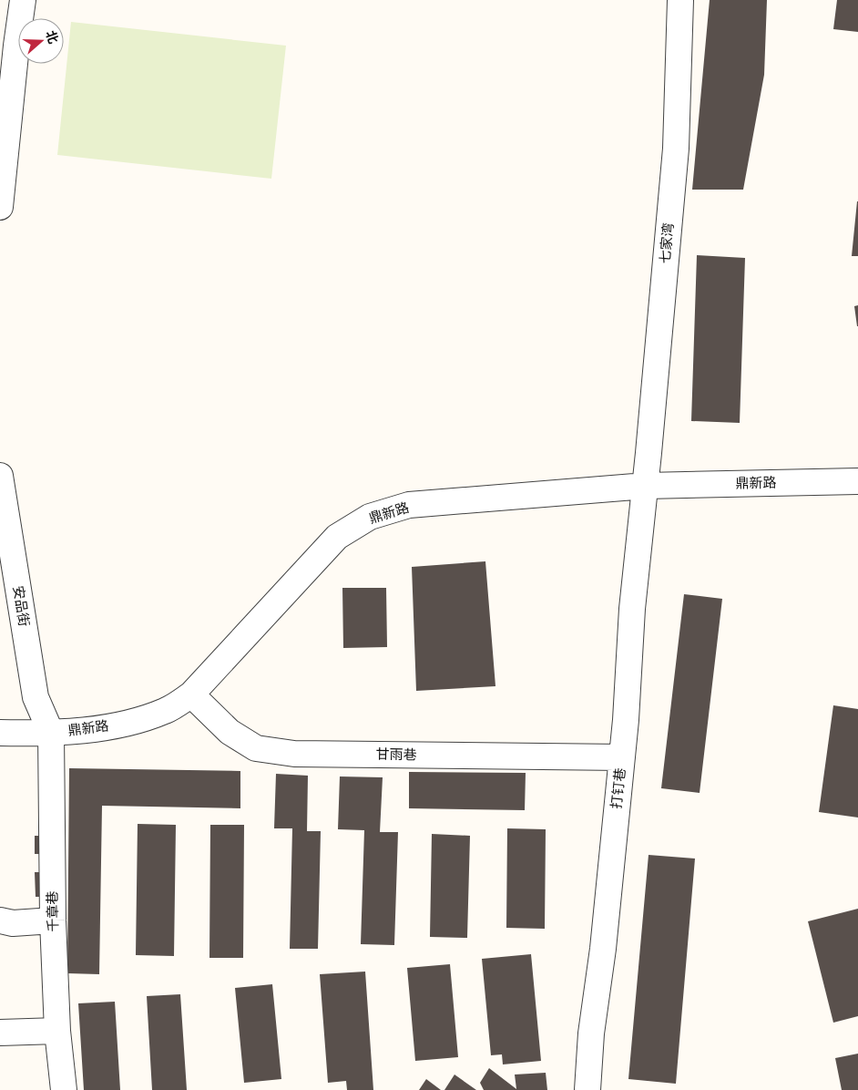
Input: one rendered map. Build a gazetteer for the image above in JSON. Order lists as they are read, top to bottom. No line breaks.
{"streets":{"street":["七家湾","鼎新路","安品街","甘雨巷","打钉巷","千章巷"]},"crossings":[["七家湾","鼎新路"],["七家湾","打钉巷"],["鼎新路","安品街"],["鼎新路","甘雨巷"],["鼎新路","打钉巷"],["鼎新路","千章巷"],["安品街","千章巷"],["甘雨巷","打钉巷"]],"north":"right"}
